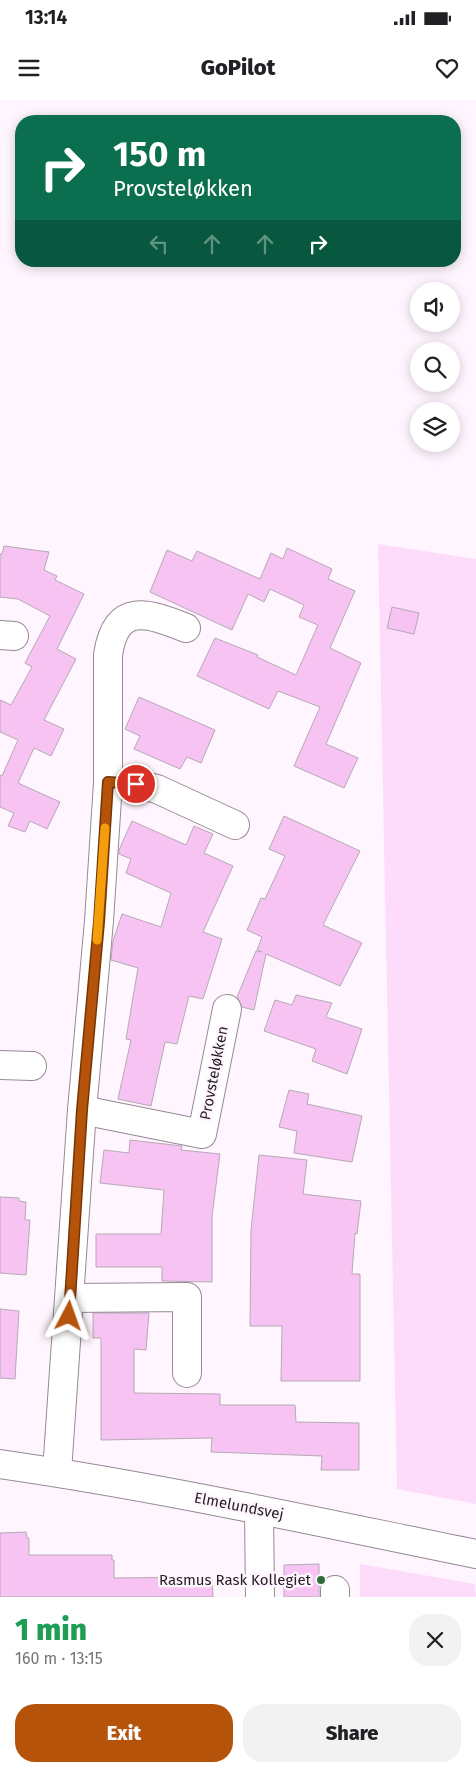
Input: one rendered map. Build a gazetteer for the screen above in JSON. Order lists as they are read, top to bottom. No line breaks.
{"streets":{"street":["Provsteløkken","Elmelundsvej"]},"places":["Rasmus Rask Kollegiet"],"page":{"status":"13:14","header":"GoPilot","turn":["150 m","Provsteløkken"],"heading":["1 min","160 m · 13:15"],"buttons":["Exit","Share"]}}
